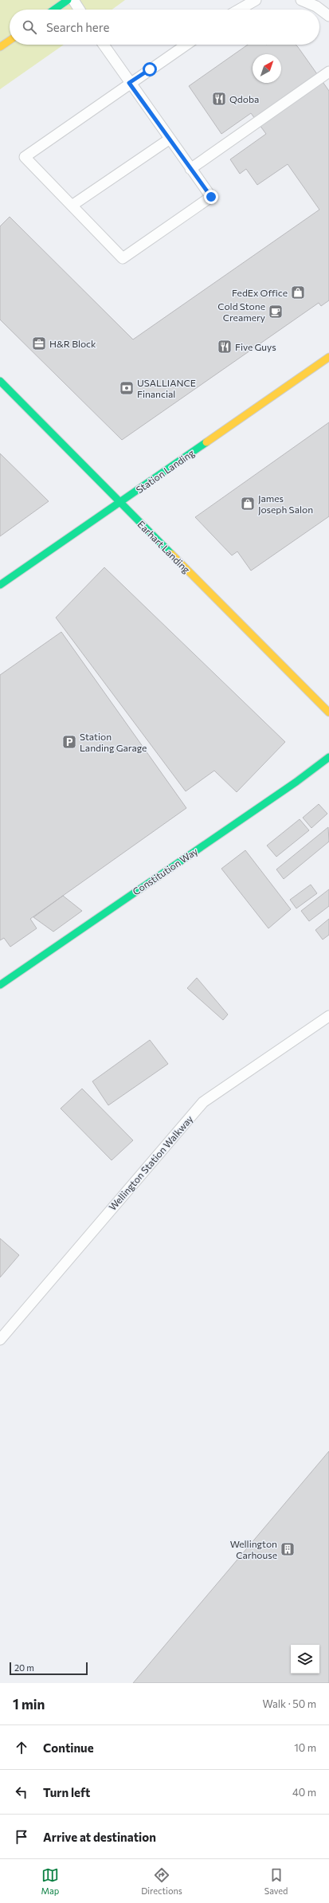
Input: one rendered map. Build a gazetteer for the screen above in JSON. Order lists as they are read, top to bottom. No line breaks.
{"streets":{"main road":["Station Landing","Earhart Landing","Constitution Way"],"lane":["Wellington Station Walkway"]},"crossings":[["Station Landing","Earhart Landing"]],"places":{"restaurant":["Qdoba","Five Guys"],"shop":["FedEx Office","James Joseph Salon"],"cafe":["Cold Stone Creamery"],"office":["H&R Block"],"bank":["USALLIANCE Financial"],"parking":["Station Landing Garage"],"building":["Wellington Carhouse"]},"scale_bar":"20 m","north":"top right","page":{"search":"Search here","scale":"20 m","heading":["1 min","Walk · 50 m"],"list":[["Continue","10 m"],["Turn left","40 m"],"Arrive at destination"],"nav":["Map","Directions","Saved"]}}
